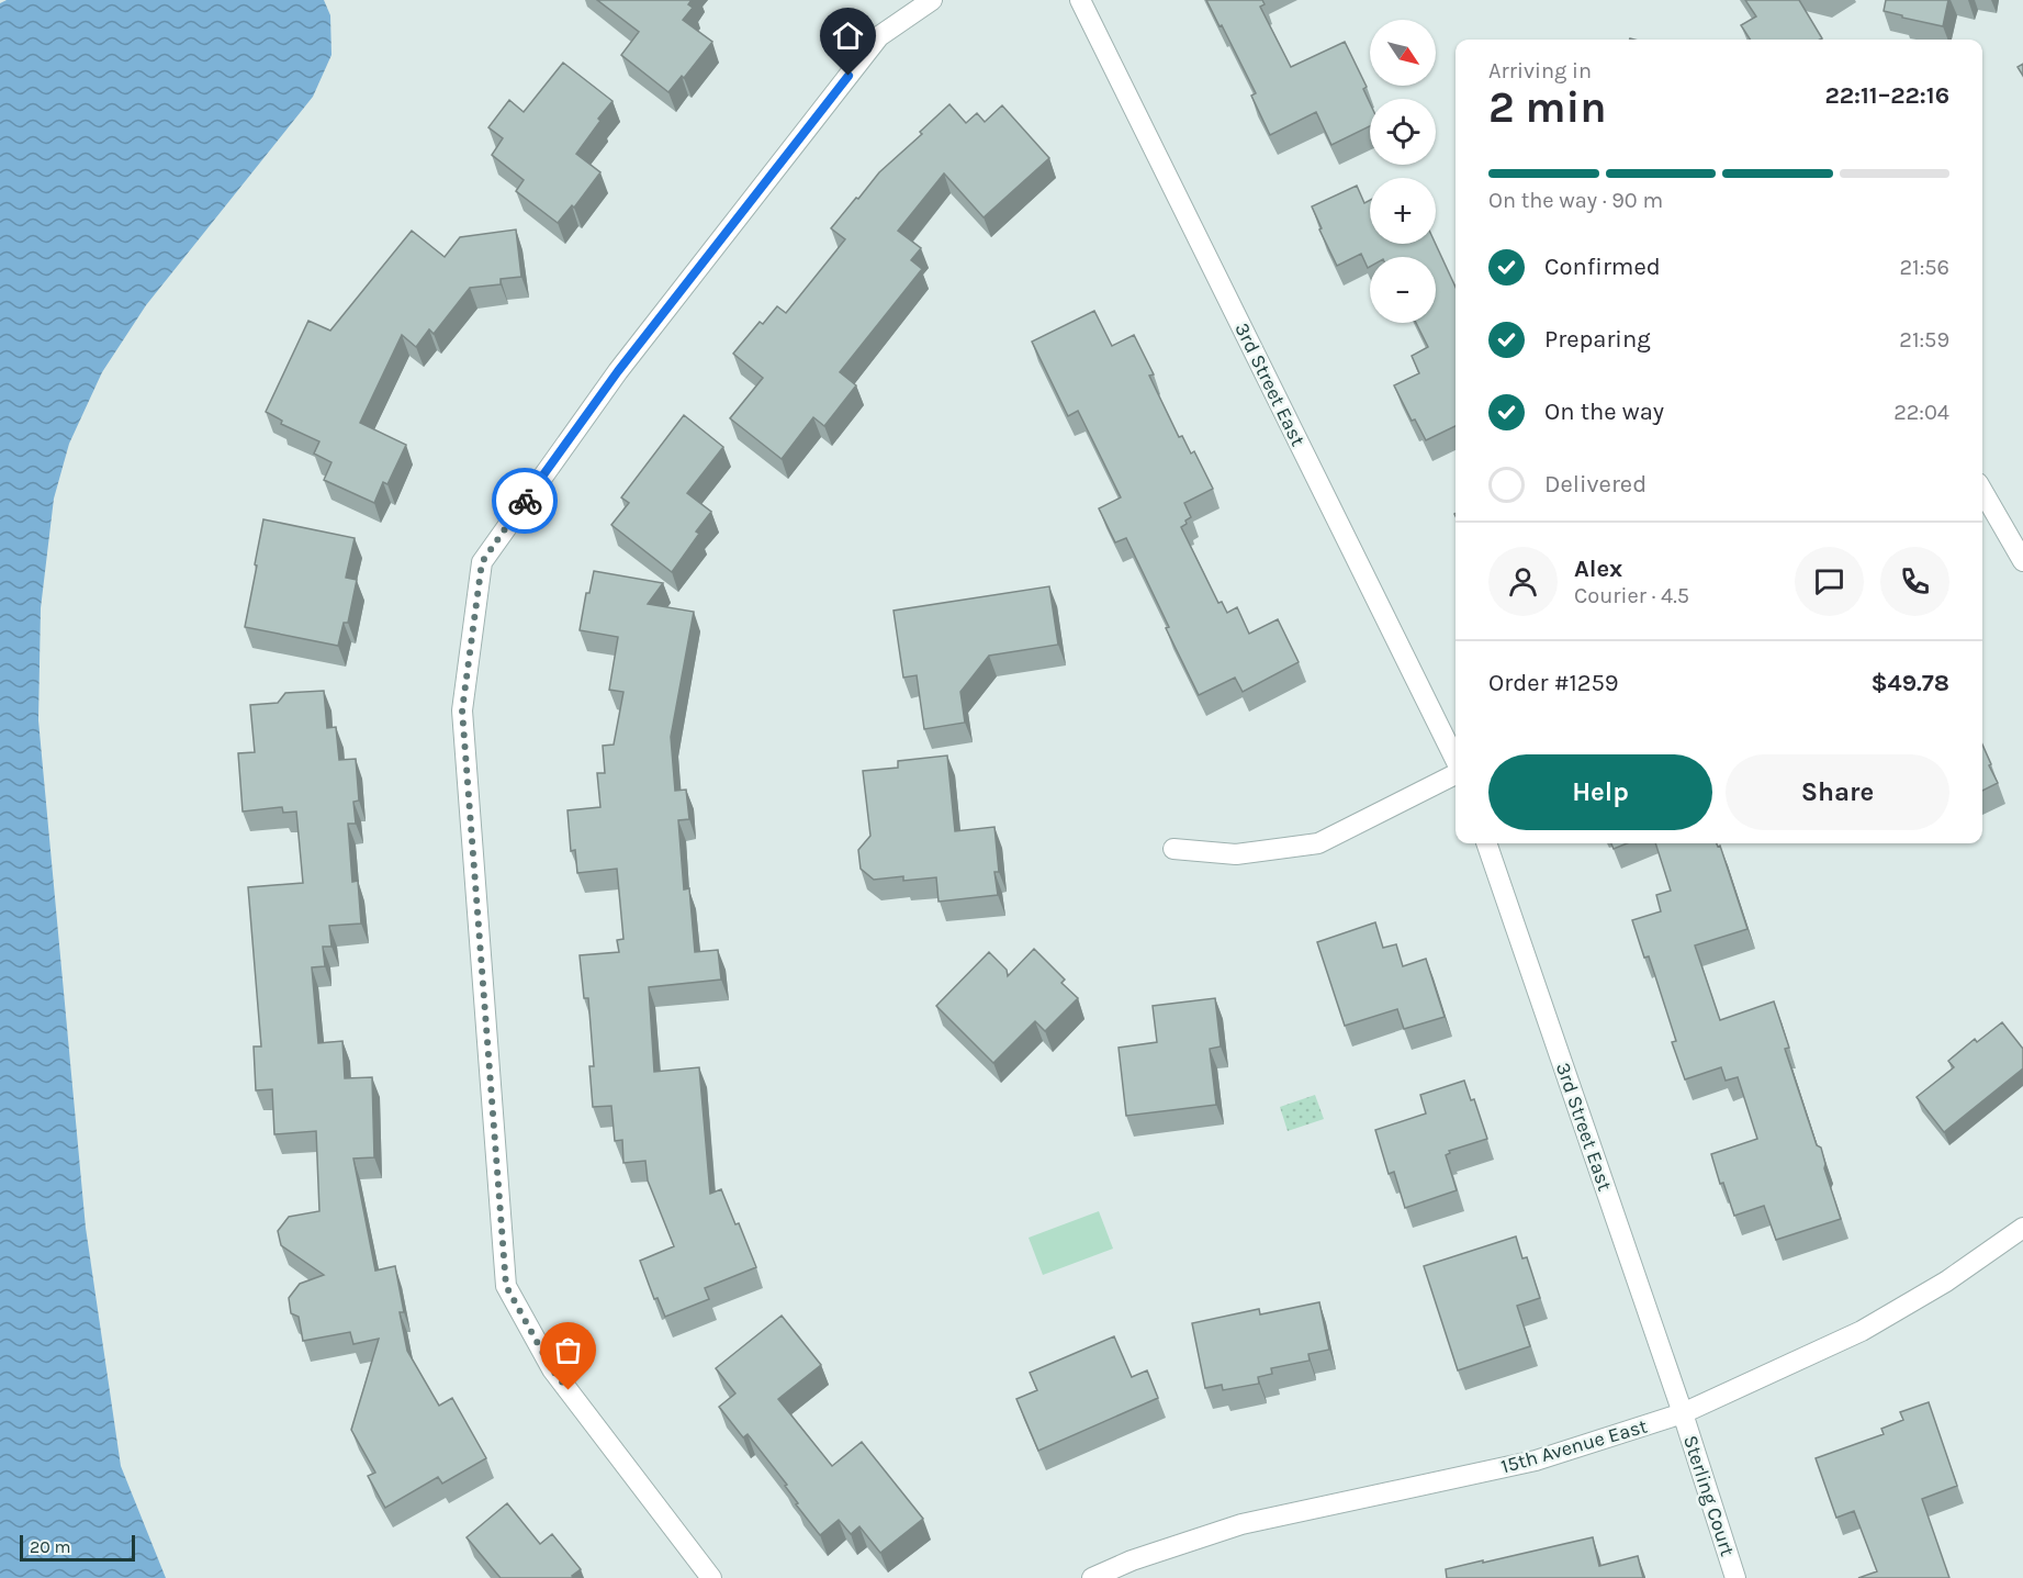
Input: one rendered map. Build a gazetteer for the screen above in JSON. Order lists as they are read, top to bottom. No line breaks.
{"streets":{"street":["3rd Street East","15th Avenue East","Sterling Court"]},"crossings":[["3rd Street East","15th Avenue East"],["3rd Street East","Sterling Court"],["15th Avenue East","Sterling Court"]],"scale_bar":"20 m","north":"bottom right","page":{"map_buttons":["+","−"],"heading":["2 min","Arriving in","22:11–22:16"],"panel":["Alex","Courier · 4.5","Order #1259","$49.78"],"bar":"On the way · 90 m","list":[["Confirmed","21:56"],["Preparing","21:59"],["On the way","22:04"],"Delivered"],"buttons":["Help","Share"],"scale":"20 m"}}
